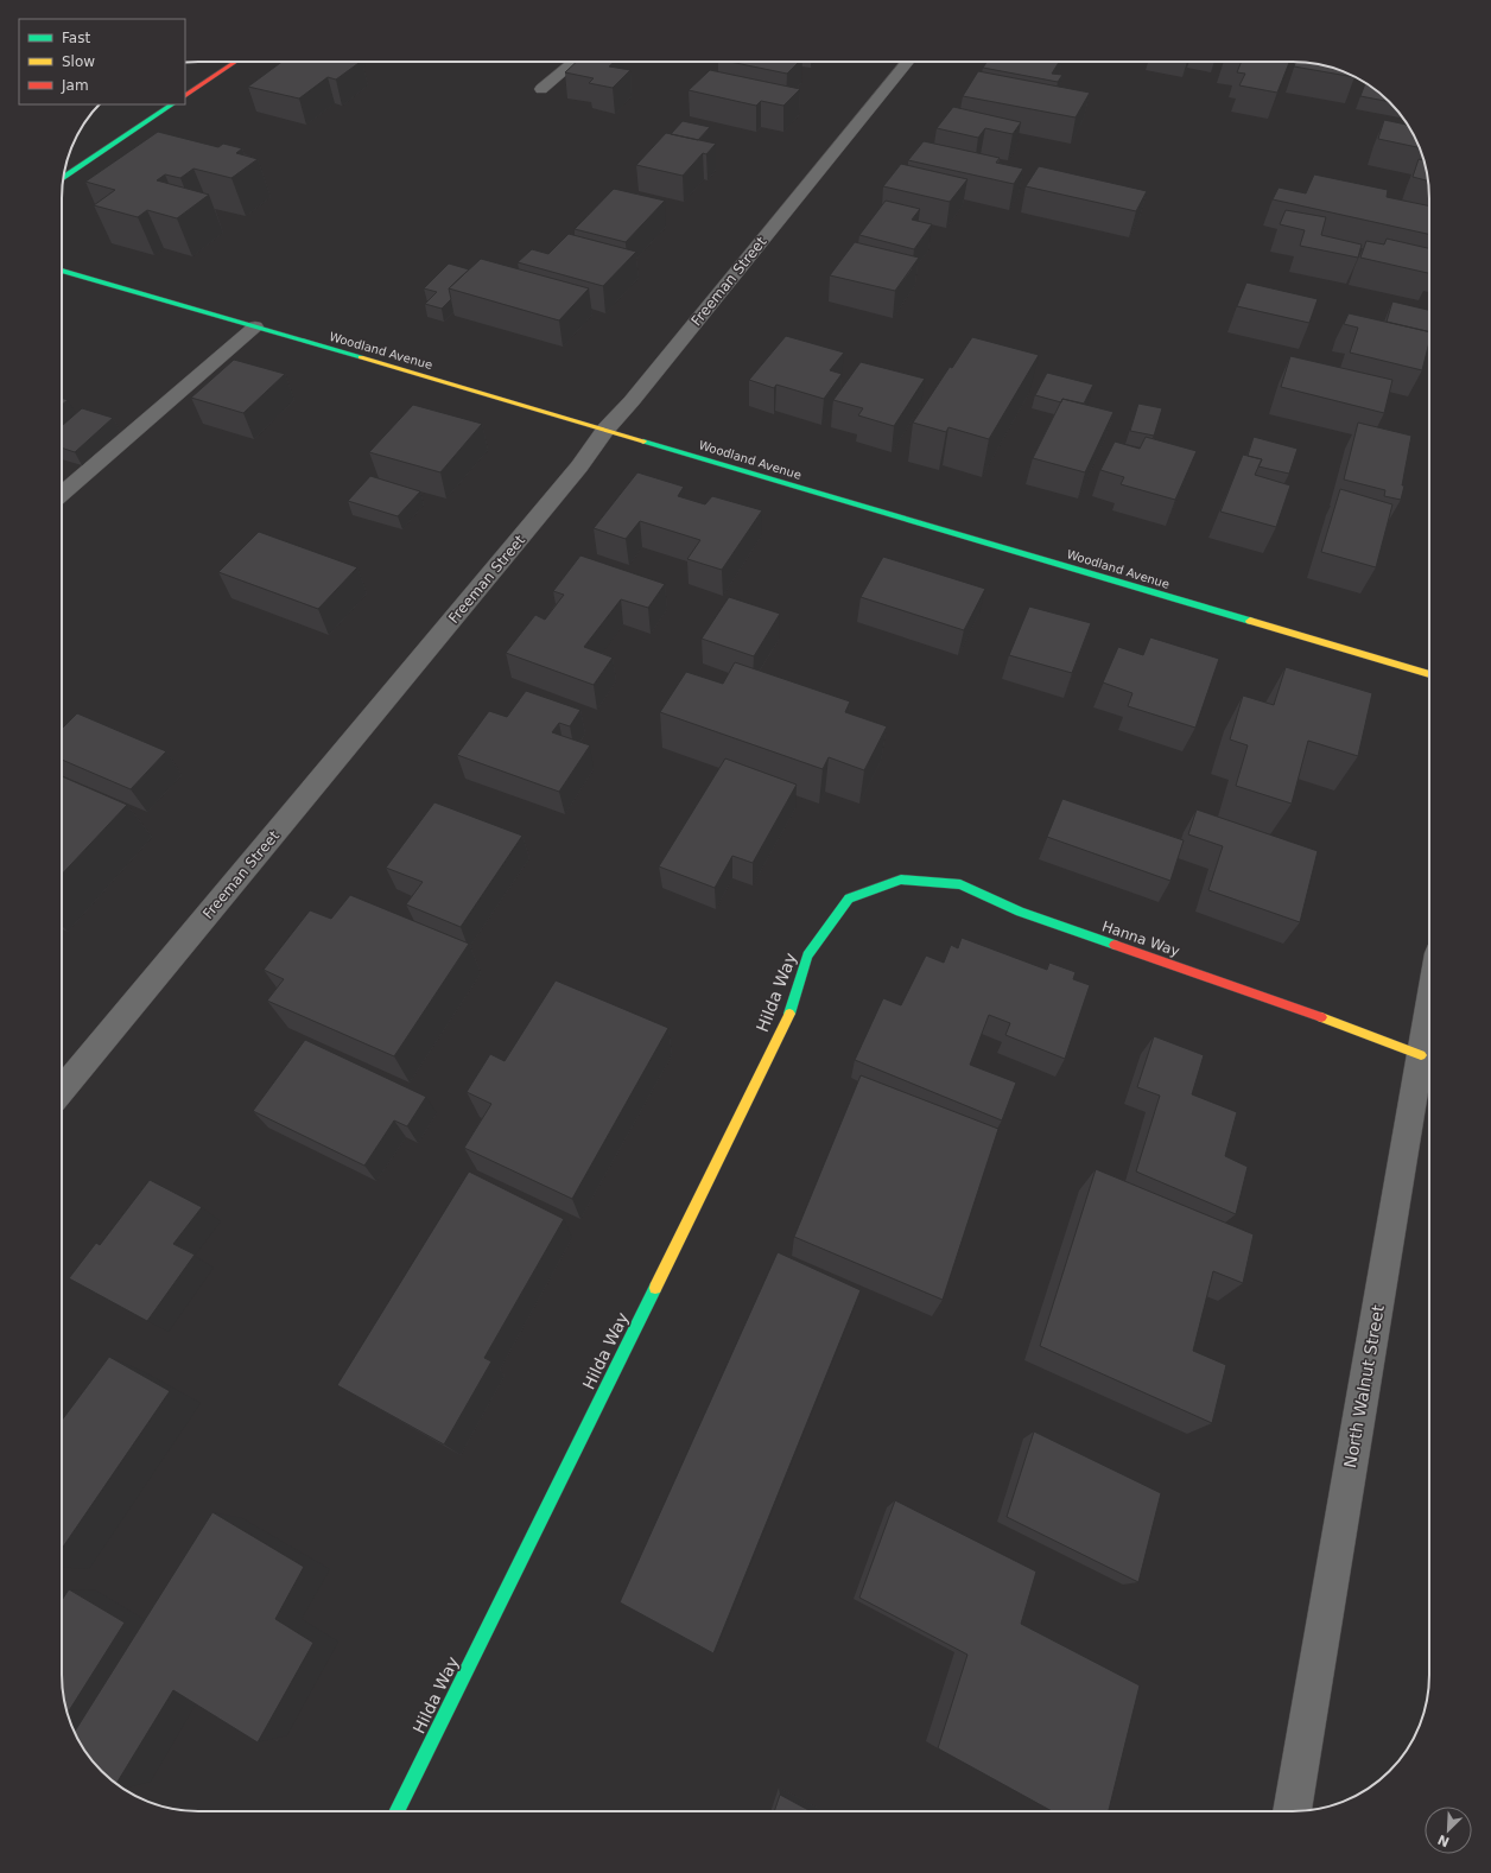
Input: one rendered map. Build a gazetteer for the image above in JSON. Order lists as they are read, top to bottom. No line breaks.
{"streets":{"street":["Freeman Street","Woodland Avenue","Hanna Way","Hilda Way","North Walnut Street"]},"crossings":[["Freeman Street","Woodland Avenue"],["Hanna Way","Hilda Way"],["Hanna Way","North Walnut Street"]],"legend":["Fast","Slow","Jam"],"north":"bottom left"}
